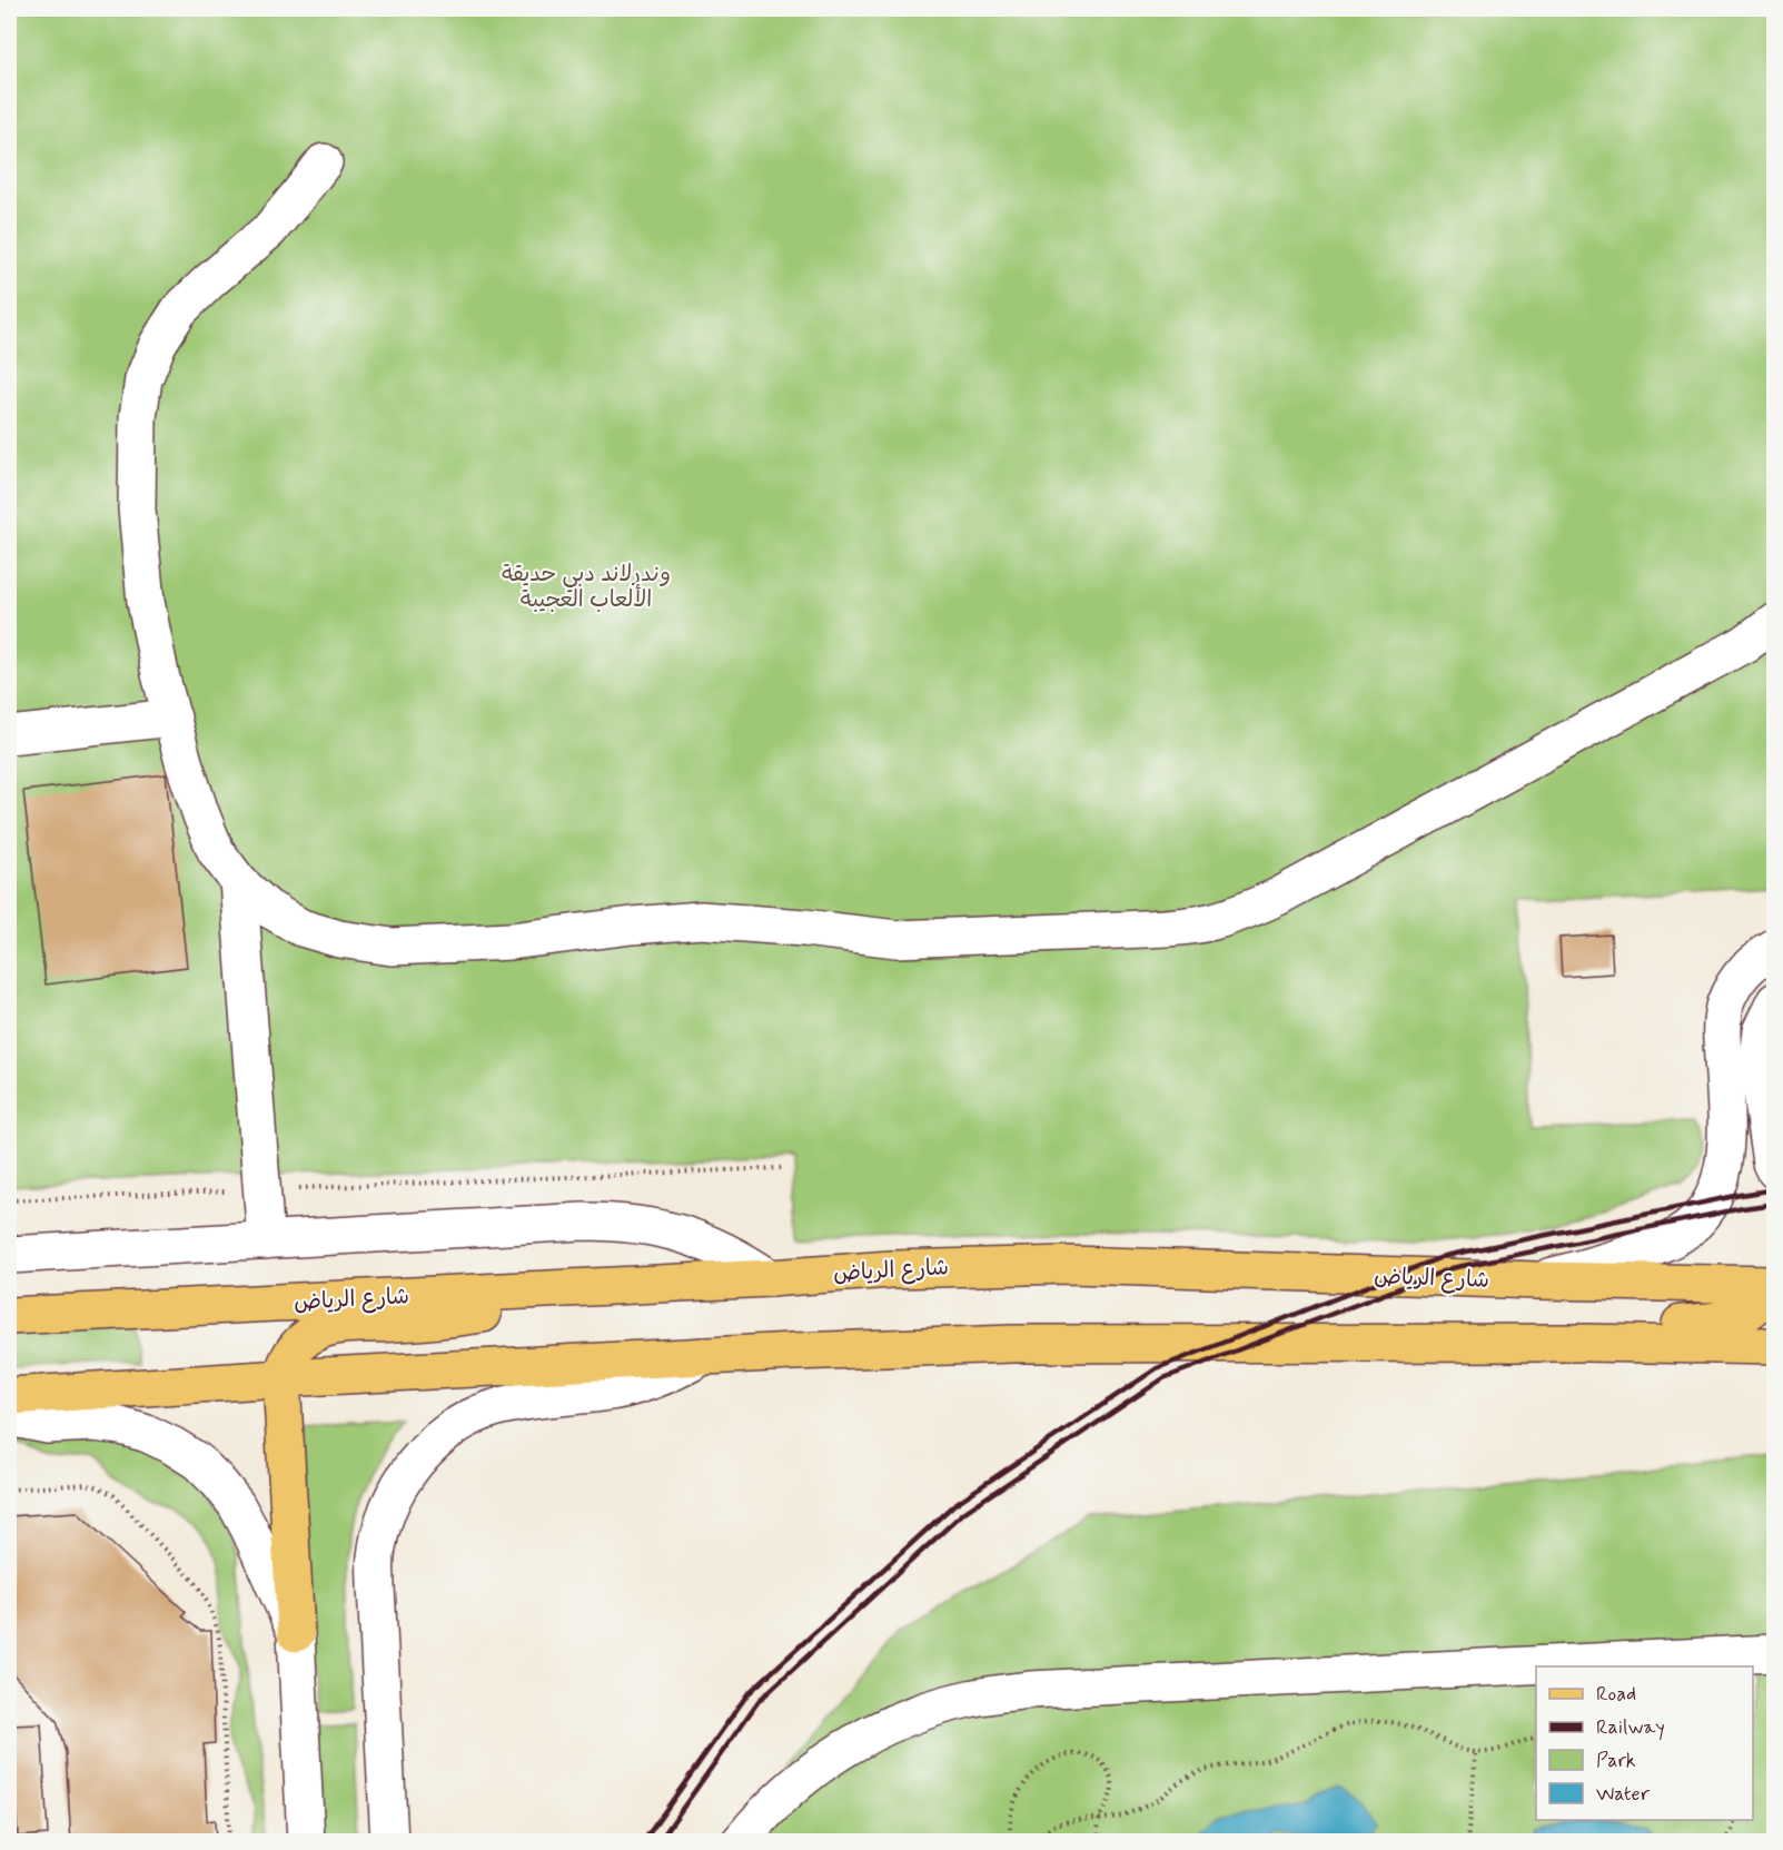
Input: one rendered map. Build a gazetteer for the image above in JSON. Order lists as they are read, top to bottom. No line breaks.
{"streets":{"main road":["شارع الرياض"]},"parks":["وندرلاند دبي حديقة الألعاب العجيبة"],"legend":["Road","Railway","Park","Water"]}
